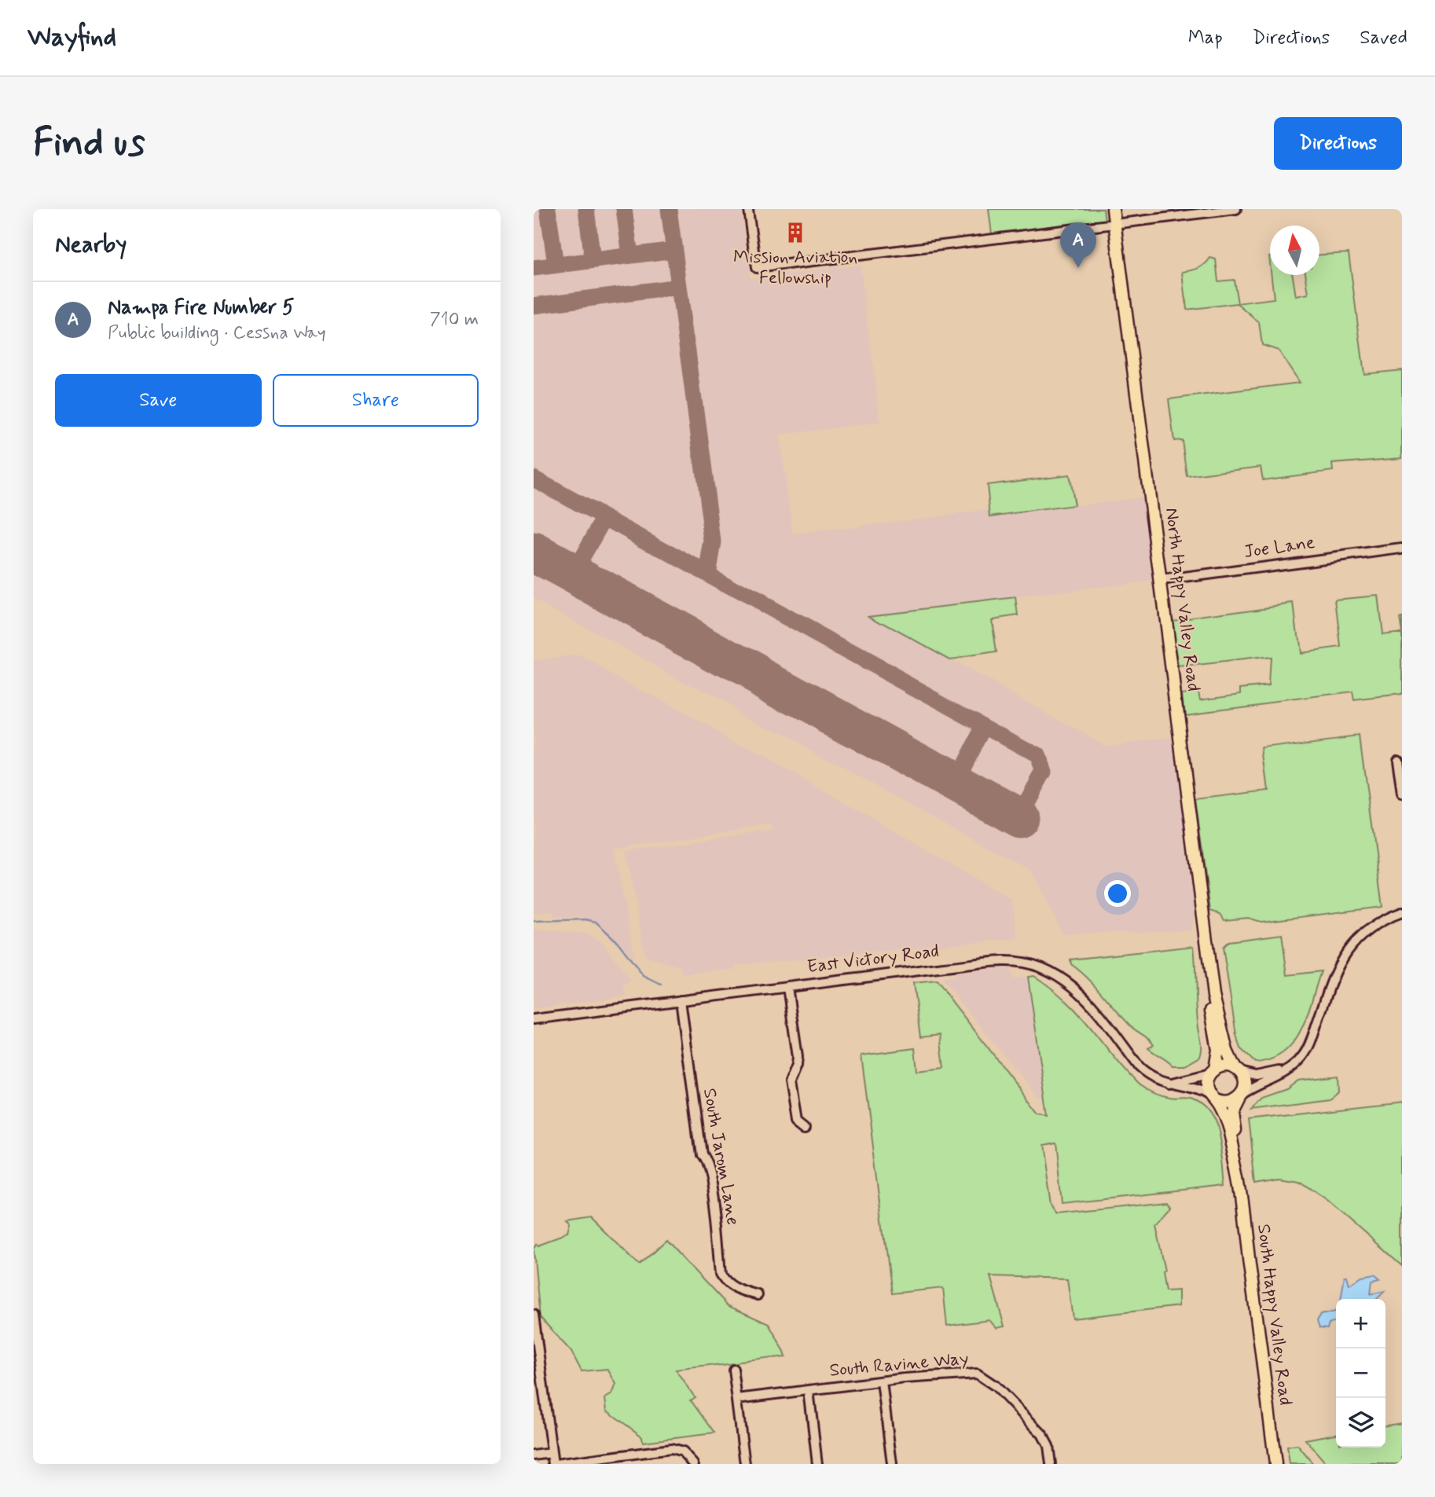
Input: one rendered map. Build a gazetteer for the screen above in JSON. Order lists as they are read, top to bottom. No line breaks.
{"streets":{"main road":["North Happy Valley Road","South Happy Valley Road"],"street":["Joe Lane","East Victory Road","South Jarom Lane","South Ravine Way"]},"crossings":[["Joe Lane","North Happy Valley Road"],["North Happy Valley Road","East Victory Road"],["East Victory Road","South Jarom Lane"]],"places":{"building":["Mission Aviation Fellowship"]},"north":"top","page":{"header":"Wayfind","nav":["Map","Directions","Saved"],"buttons":["Directions",["Save","Share"]],"title":"Find us","heading":"Nearby","pins":"A","list":[{"mark":"A","name":"Nampa Fire Number 5","note":"Public building · Cessna Way","value":"710 m"}],"map_buttons":["+","−"]}}
